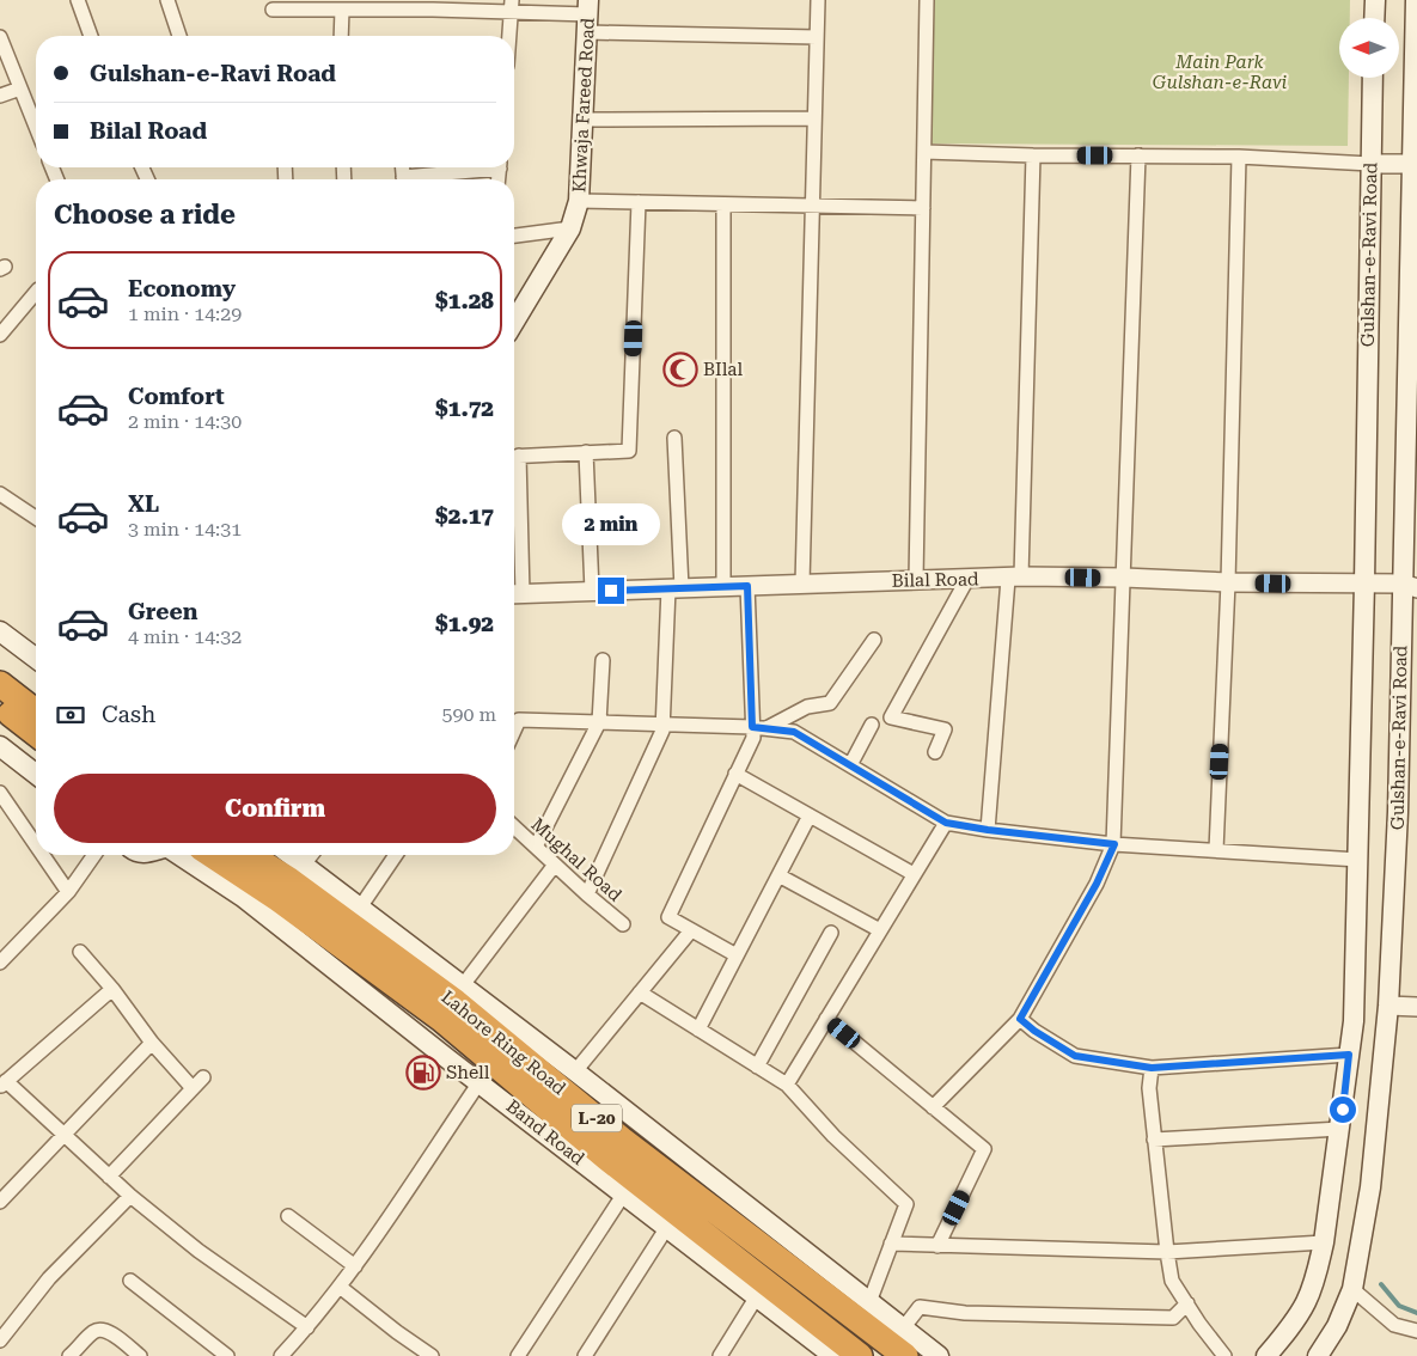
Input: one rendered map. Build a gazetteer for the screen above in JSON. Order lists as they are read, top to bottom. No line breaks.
{"streets":{"highway":["Lahore Ring Road","L-20"],"main road":["Khwaja Fareed Road","Gulshan-e-Ravi Road","Band Road"],"street":["Bilal Road","Mughal Road"]},"crossings":[["Gulshan-e-Ravi Road","Bilal Road"]],"parks":["Main Park Gulshan-e-Ravi"],"places":{"mosque":["BIlal"],"fuel station":["Shell"]},"north":"left","page":{"banner":["Gulshan-e-Ravi Road","Bilal Road"],"heading":"Choose a ride","list":[{"name":"Economy","note":"1 min · 14:29","value":"$1.28"},{"name":"Comfort","note":"2 min · 14:30","value":"$1.72"},{"name":"XL","note":"3 min · 14:31","value":"$2.17"},{"name":"Green","note":"4 min · 14:32","value":"$1.92"}],"bubble":"2 min","pay":["Cash","590 m"],"buttons":"Confirm"}}
